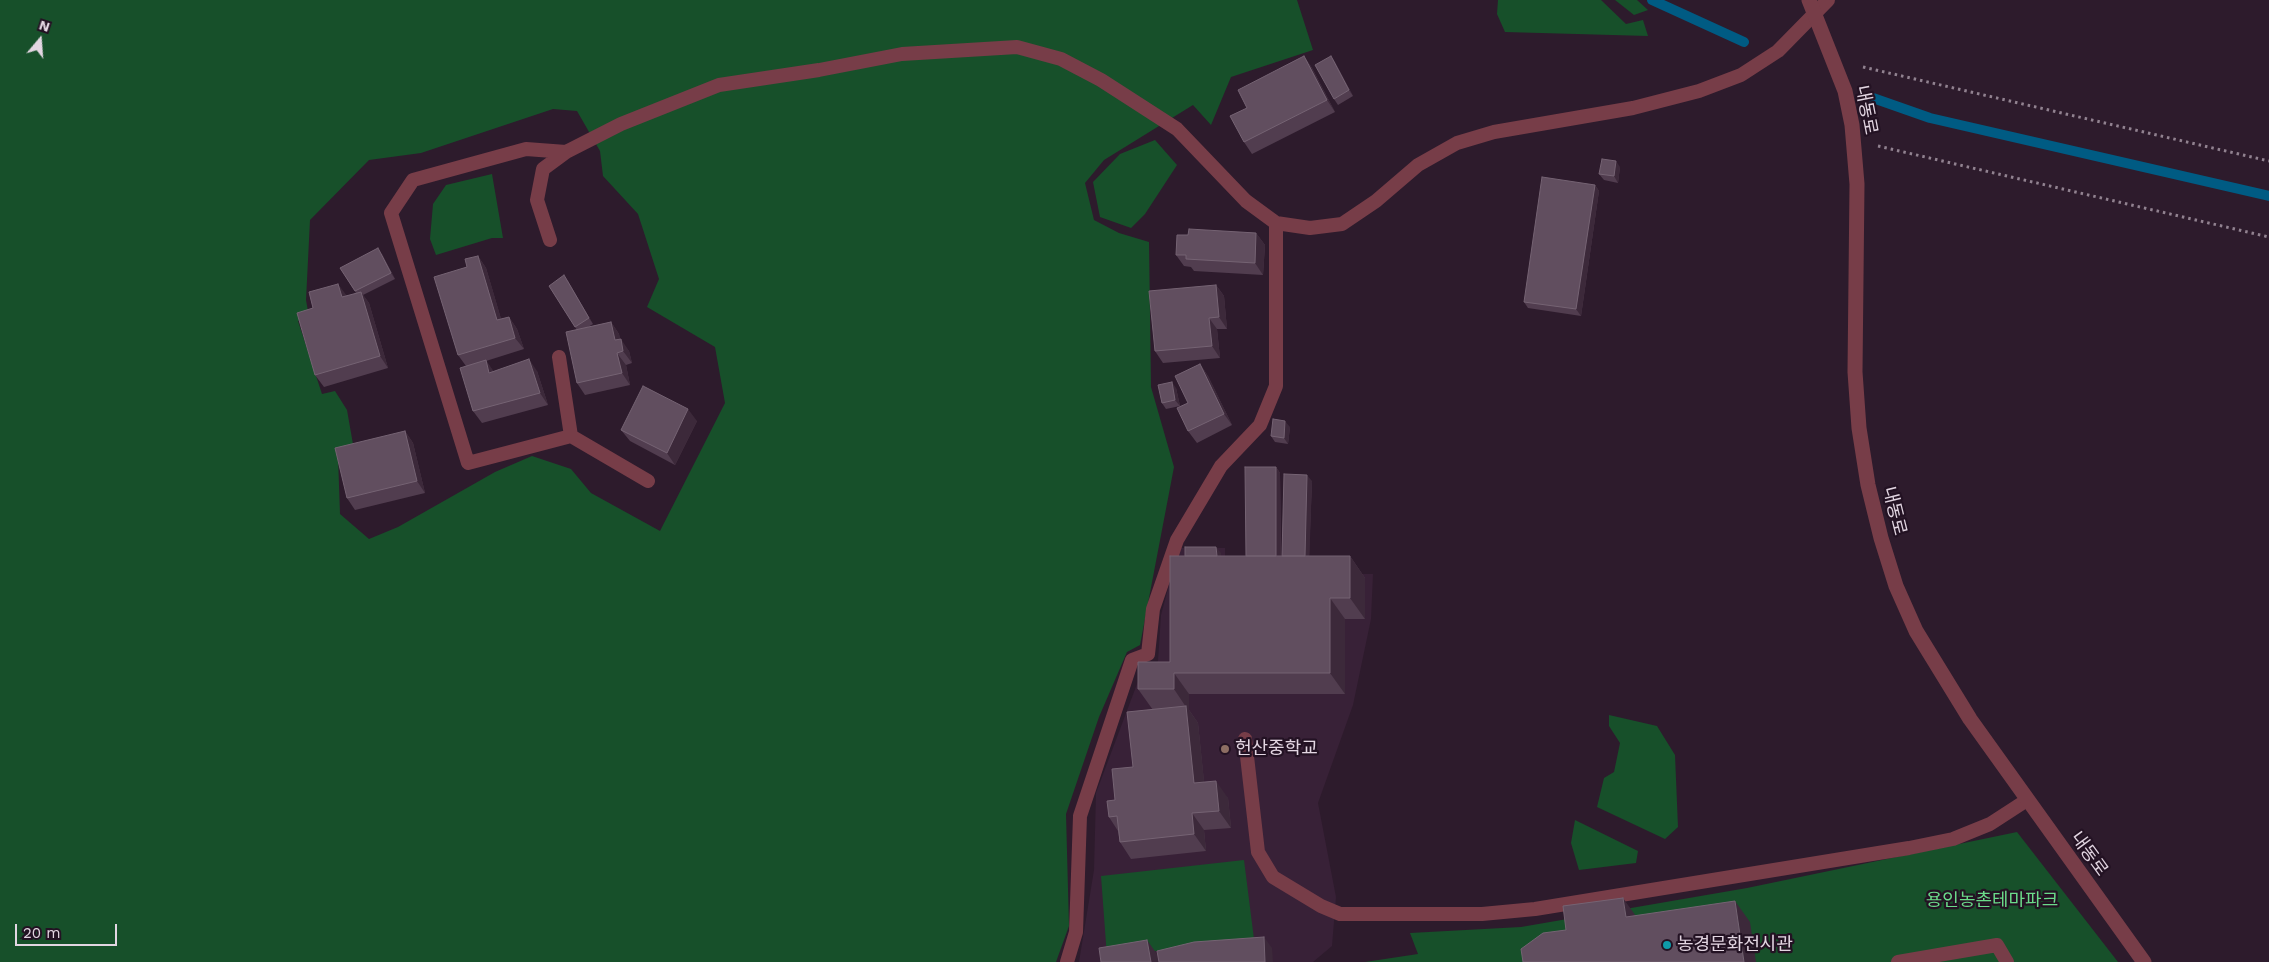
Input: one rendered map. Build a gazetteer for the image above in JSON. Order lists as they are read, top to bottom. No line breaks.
{"streets":{"street":["내동로"]},"parks":["용인농촌테마파크"],"places":["헌산중학교","농경문화전시관"],"scale_bar":"20 m","north":"top"}
